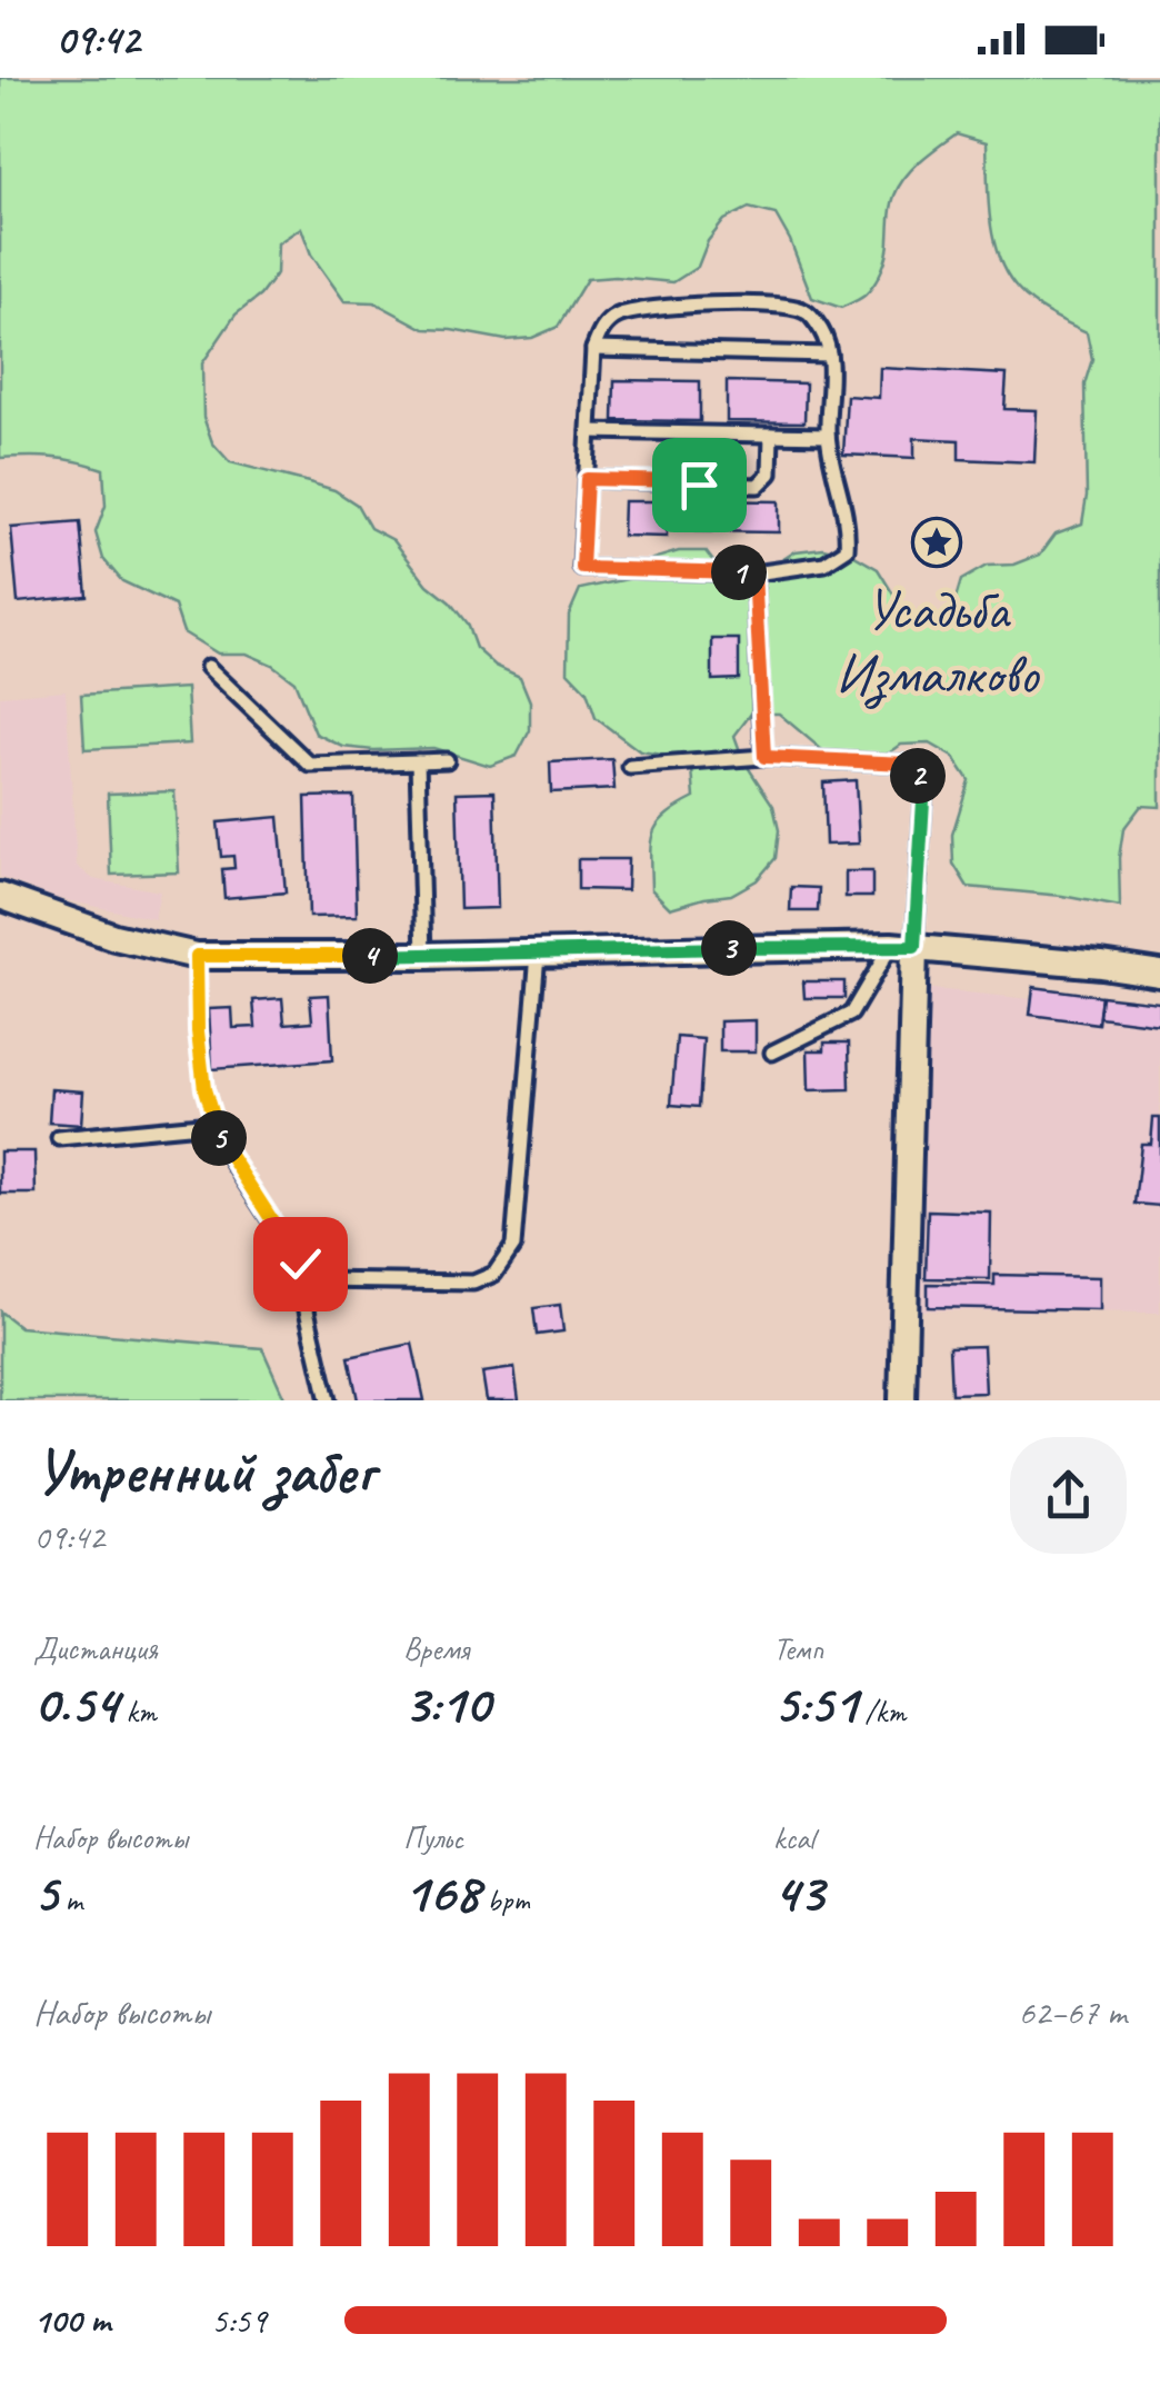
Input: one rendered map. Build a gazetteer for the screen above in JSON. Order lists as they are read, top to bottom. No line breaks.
{"places":{"place":["Усадьба Измалково"]},"page":{"status":"09:42","pins":["1","2","3","4","5"],"heading":["Утренний забег","09:42"],"stats":[["Дистанция","0.54 km"],["Время","3:10"],["Темп","5:51 /km"],["Набор высоты","5 m"],["Пульс","168 bpm"],["kcal","43"]],"chart":["Набор высоты","62–67 m"],"list":[{"name":"100 m","note":"5:59"}]}}
